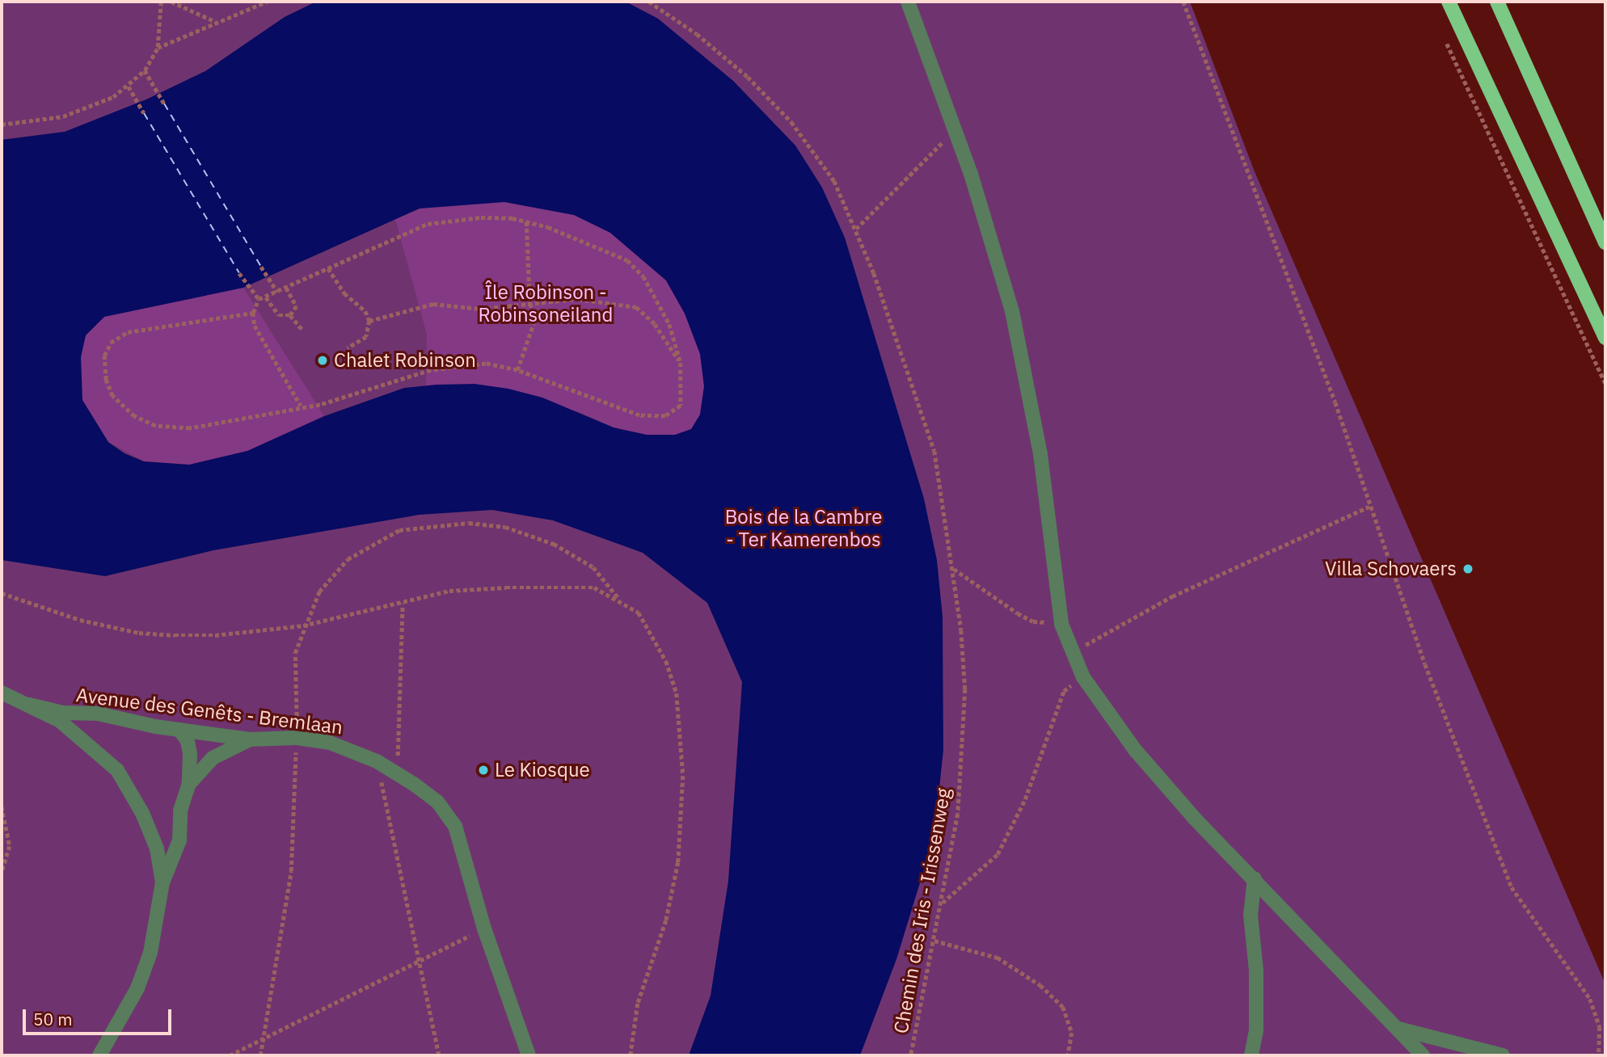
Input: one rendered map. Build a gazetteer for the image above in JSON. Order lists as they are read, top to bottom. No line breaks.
{"streets":{"street":["Avenue des Genêts - Bremlaan"],"path":["Chemin des Iris - Irissenweg"]},"parks":["Île Robinson - Robinsoneiland","Bois de la Cambre - Ter Kamerenbos"],"places":["Chalet Robinson","Villa Schovaers","Le Kiosque"],"scale_bar":"50 m"}
